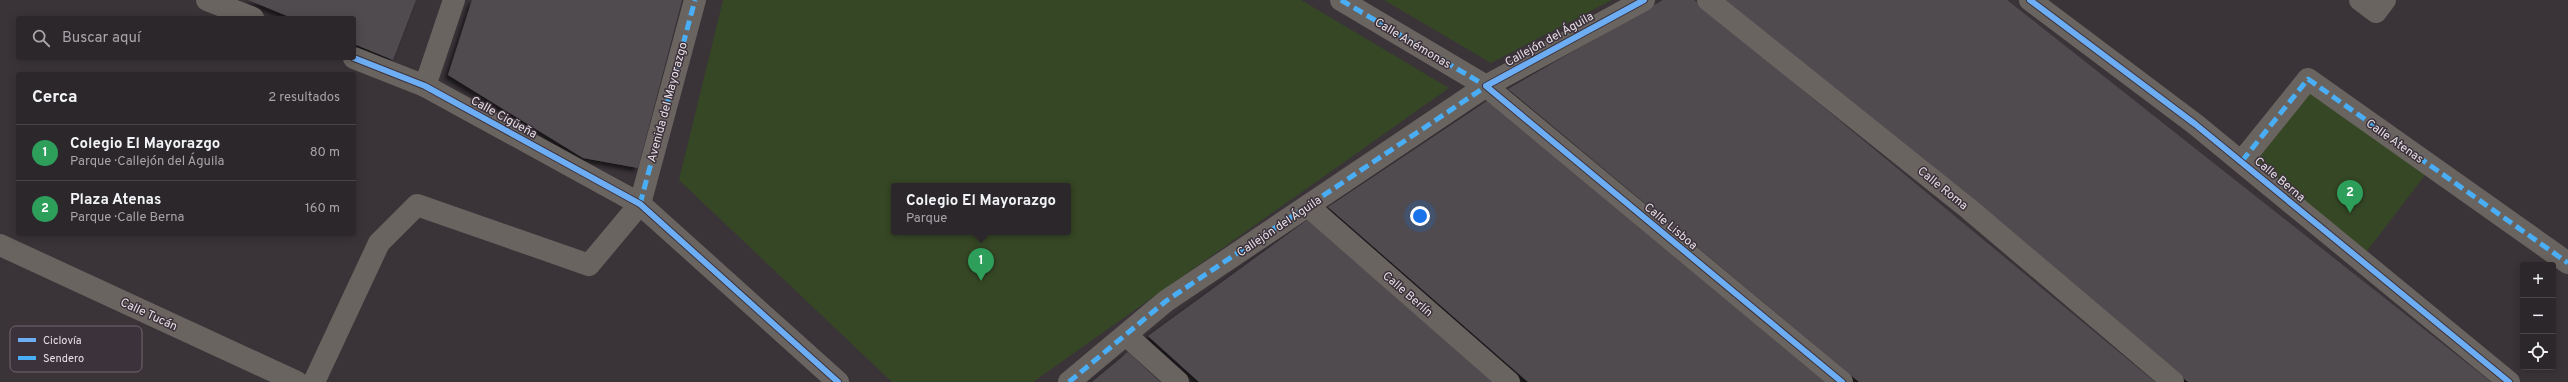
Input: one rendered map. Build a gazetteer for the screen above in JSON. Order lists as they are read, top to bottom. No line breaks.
{"streets":{"street":["Callejón del Águila","Calle Anémonas","Avenida del Mayorazgo","Calle Cigüeña","Calle Atenas","Calle Berna","Calle Roma","Calle Lisboa","Calle Berlín","Calle Tucán"]},"crossings":[["Callejón del Águila","Calle Anémonas"],["Callejón del Águila","Calle Lisboa"],["Callejón del Águila","Calle Berlín"],["Calle Anémonas","Calle Lisboa"],["Avenida del Mayorazgo","Calle Cigüeña"],["Calle Atenas","Calle Berna"]],"legend":["Ciclovía","Sendero"],"page":{"search":"Buscar aquí","heading":["Cerca","2 resultados"],"list":[{"mark":"1","name":"Colegio El Mayorazgo","note":"Parque · Callejón del Águila","value":"80 m"},{"mark":"2","name":"Plaza Atenas","note":"Parque · Calle Berna","value":"160 m"}],"pins":["2","1"],"popup":["Colegio El Mayorazgo","Parque"],"map_buttons":["+","−"]}}
